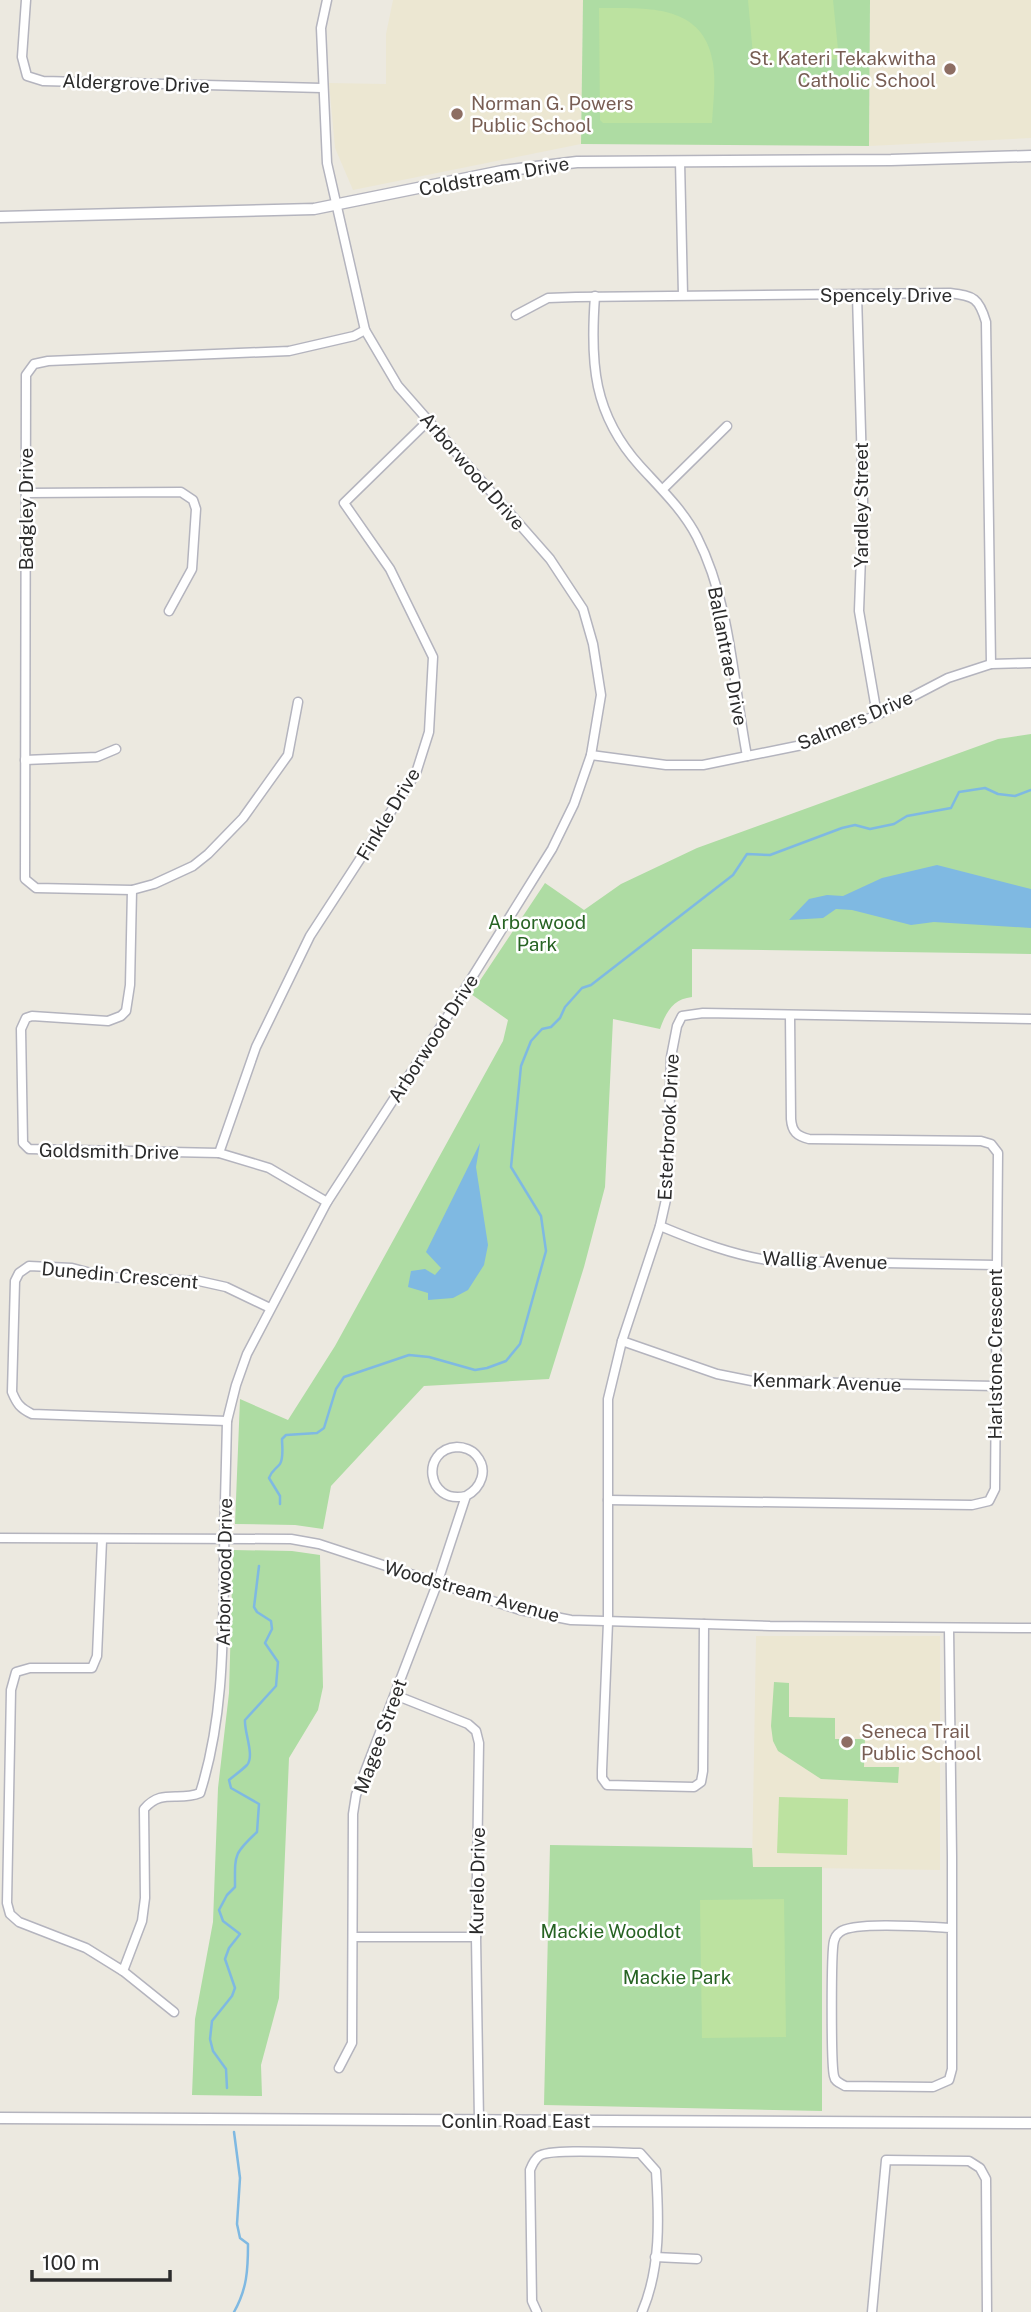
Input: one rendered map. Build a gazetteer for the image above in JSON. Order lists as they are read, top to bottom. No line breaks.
{"streets":{"street":["Aldergrove Drive","Coldstream Drive","Spencely Drive","Arborwood Drive","Yardley Street","Badgley Drive","Ballantrae Drive","Salmers Drive","Finkle Drive","Esterbrook Drive","Goldsmith Drive","Wallig Avenue","Dunedin Crescent","Harlstone Crescent","Kenmark Avenue","Woodstream Avenue","Magee Street","Kurelo Drive","Conlin Road East"]},"crossings":[["Aldergrove Drive","Arborwood Drive"],["Coldstream Drive","Arborwood Drive"],["Spencely Drive","Yardley Street"],["Spencely Drive","Ballantrae Drive"],["Spencely Drive","Salmers Drive"],["Arborwood Drive","Badgley Drive"],["Arborwood Drive","Salmers Drive"],["Arborwood Drive","Finkle Drive"],["Arborwood Drive","Goldsmith Drive"],["Arborwood Drive","Dunedin Crescent"],["Arborwood Drive","Woodstream Avenue"],["Yardley Street","Salmers Drive"],["Badgley Drive","Goldsmith Drive"],["Ballantrae Drive","Salmers Drive"],["Finkle Drive","Goldsmith Drive"],["Esterbrook Drive","Wallig Avenue"],["Esterbrook Drive","Harlstone Crescent"],["Esterbrook Drive","Kenmark Avenue"],["Esterbrook Drive","Woodstream Avenue"],["Wallig Avenue","Harlstone Crescent"],["Harlstone Crescent","Kenmark Avenue"],["Woodstream Avenue","Magee Street"],["Magee Street","Kurelo Drive"],["Kurelo Drive","Conlin Road East"]],"parks":["Arborwood Park","Mackie Woodlot","Mackie Park"],"places":["St. Kateri Tekakwitha Catholic School","Norman G. Powers Public School","Seneca Trail Public School"],"scale_bar":"100 m"}
